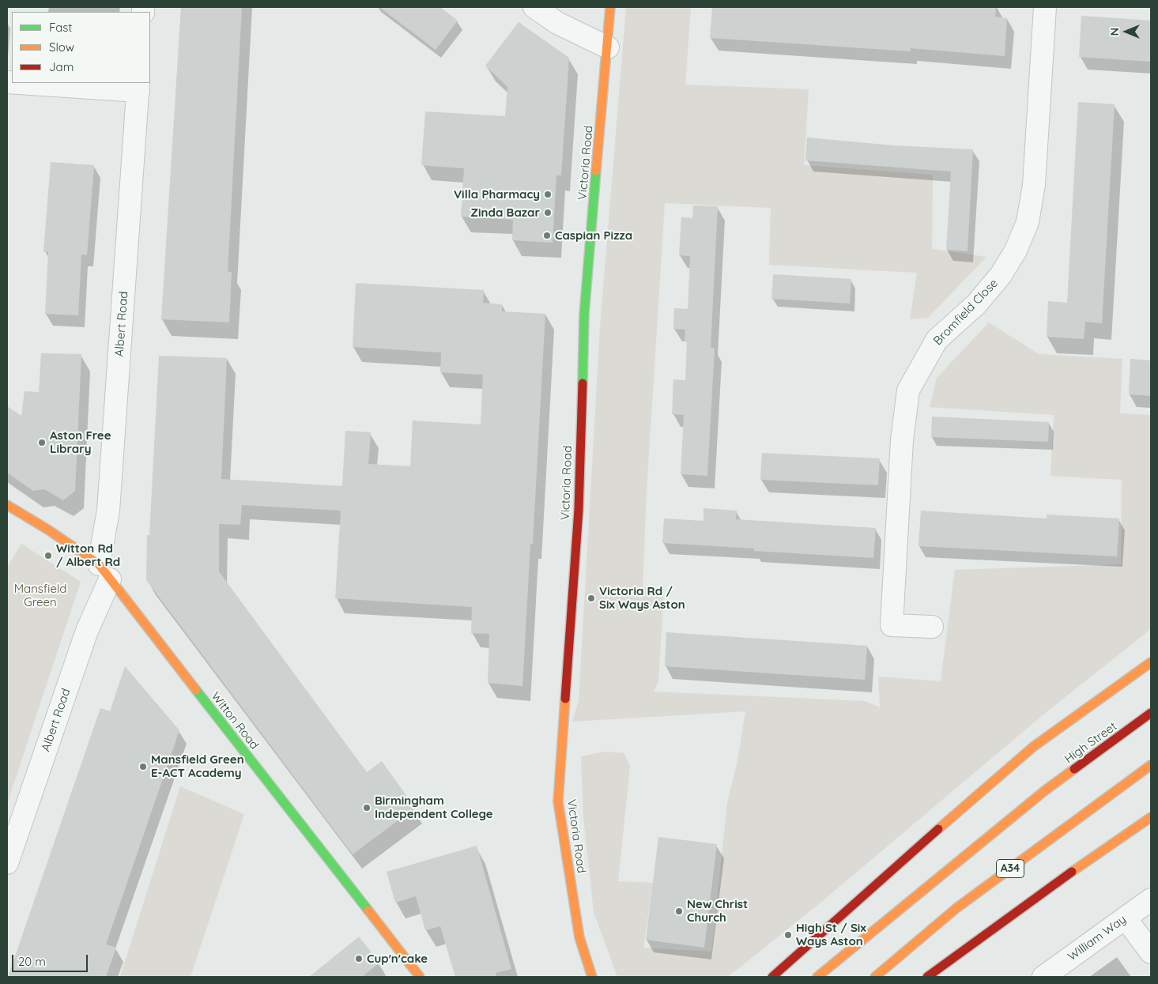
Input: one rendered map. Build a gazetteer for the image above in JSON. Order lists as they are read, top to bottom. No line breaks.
{"streets":{"main road":["Victoria Road","Witton Road","High Street","A34"],"street":["Bromfield Close","Albert Road","William Way"]},"crossings":[["Albert Road","Witton Road"]],"parks":["Mansfield Green"],"places":["Villa Pharmacy","Zinda Bazar","Caspian Pizza","Aston Free Library","Witton Rd / Albert Rd","Victoria Rd / Six Ways Aston","Mansfield Green E-ACT Academy","Birmingham Independent College","New Christ Church","High St / Six Ways Aston","Cup'n'cake"],"legend":["Fast","Slow","Jam"],"scale_bar":"20 m","north":"left"}
